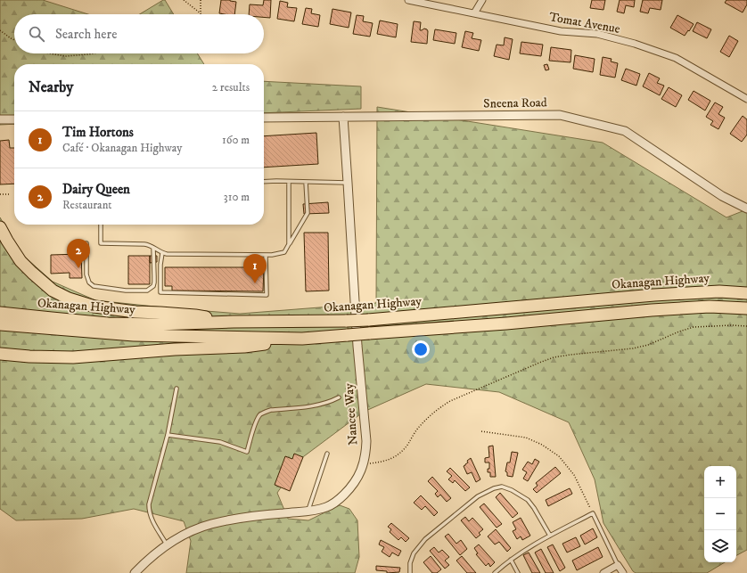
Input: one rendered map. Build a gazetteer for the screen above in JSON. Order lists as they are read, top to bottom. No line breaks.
{"streets":{"highway":["Okanagan Highway"],"street":["Tomat Avenue","Sneena Road","Nancee Way"]},"crossings":[["Sneena Road","Nancee Way"]],"page":{"search":"Search here","heading":["Nearby","2 results"],"list":[{"mark":"1","name":"Tim Hortons","note":"Café · Okanagan Highway","value":"160 m"},{"mark":"2","name":"Dairy Queen","note":"Restaurant","value":"310 m"}],"pins":["2","1"],"map_buttons":["+","−"]}}
